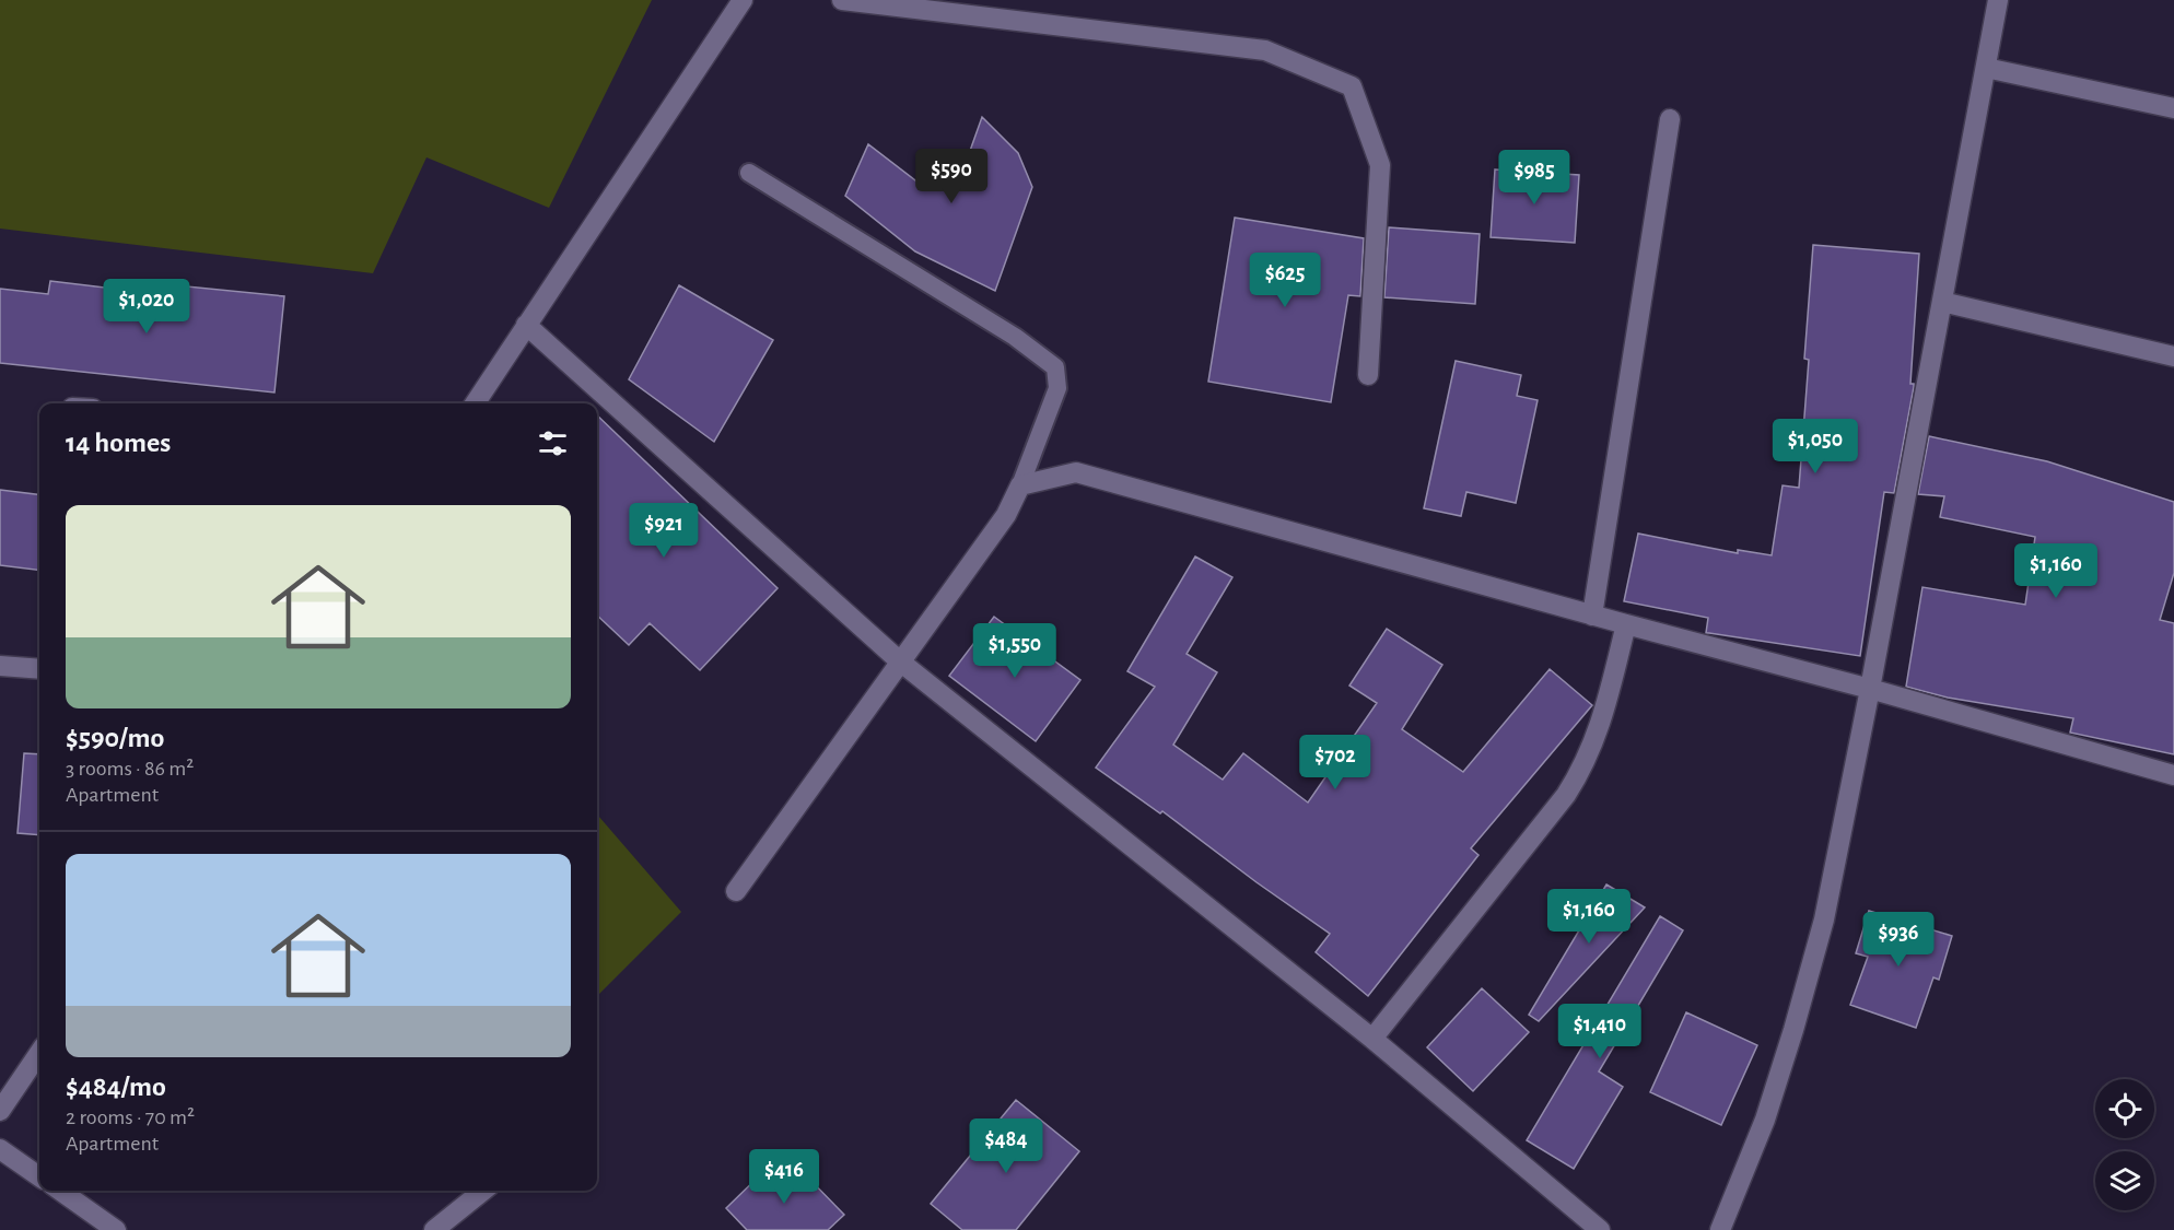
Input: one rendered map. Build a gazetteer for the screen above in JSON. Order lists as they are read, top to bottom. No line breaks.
{"page":{"price":["$590","$985","$625","$1,020","$1,050","$921","$1,160","$1,550","$702","$1,160","$936","$1,410","$484","$416"],"heading":"14 homes","list":[{"name":"$590/mo","note":"3 rooms · 86 m² · Apartment"},{"name":"$484/mo","note":"2 rooms · 70 m² · Apartment"}]}}
